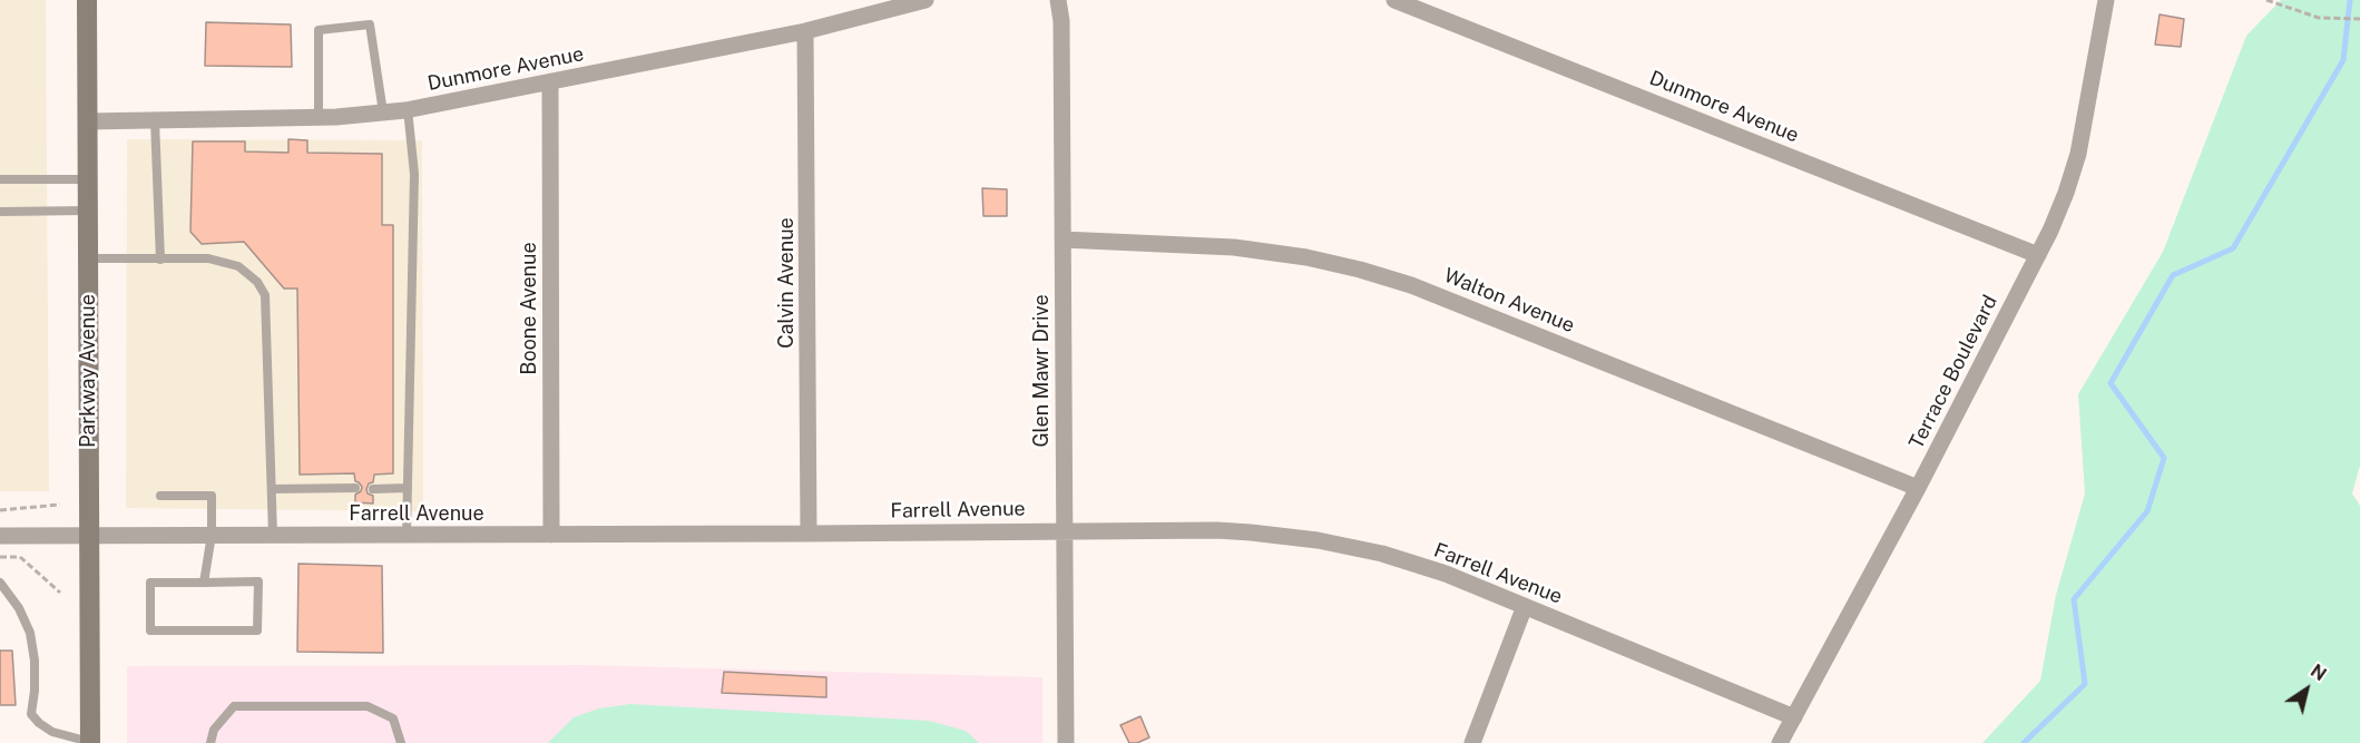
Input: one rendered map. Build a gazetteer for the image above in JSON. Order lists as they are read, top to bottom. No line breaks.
{"streets":{"main road":["Parkway Avenue"],"street":["Dunmore Avenue","Calvin Avenue","Walton Avenue","Boone Avenue","Glen Mawr Drive","Terrace Boulevard","Farrell Avenue"]},"crossings":[["Dunmore Avenue","Calvin Avenue"],["Dunmore Avenue","Boone Avenue"],["Dunmore Avenue","Parkway Avenue"],["Dunmore Avenue","Terrace Boulevard"],["Calvin Avenue","Farrell Avenue"],["Walton Avenue","Glen Mawr Drive"],["Walton Avenue","Terrace Boulevard"],["Boone Avenue","Farrell Avenue"],["Parkway Avenue","Farrell Avenue"],["Glen Mawr Drive","Farrell Avenue"],["Terrace Boulevard","Farrell Avenue"]],"north":"top right"}
